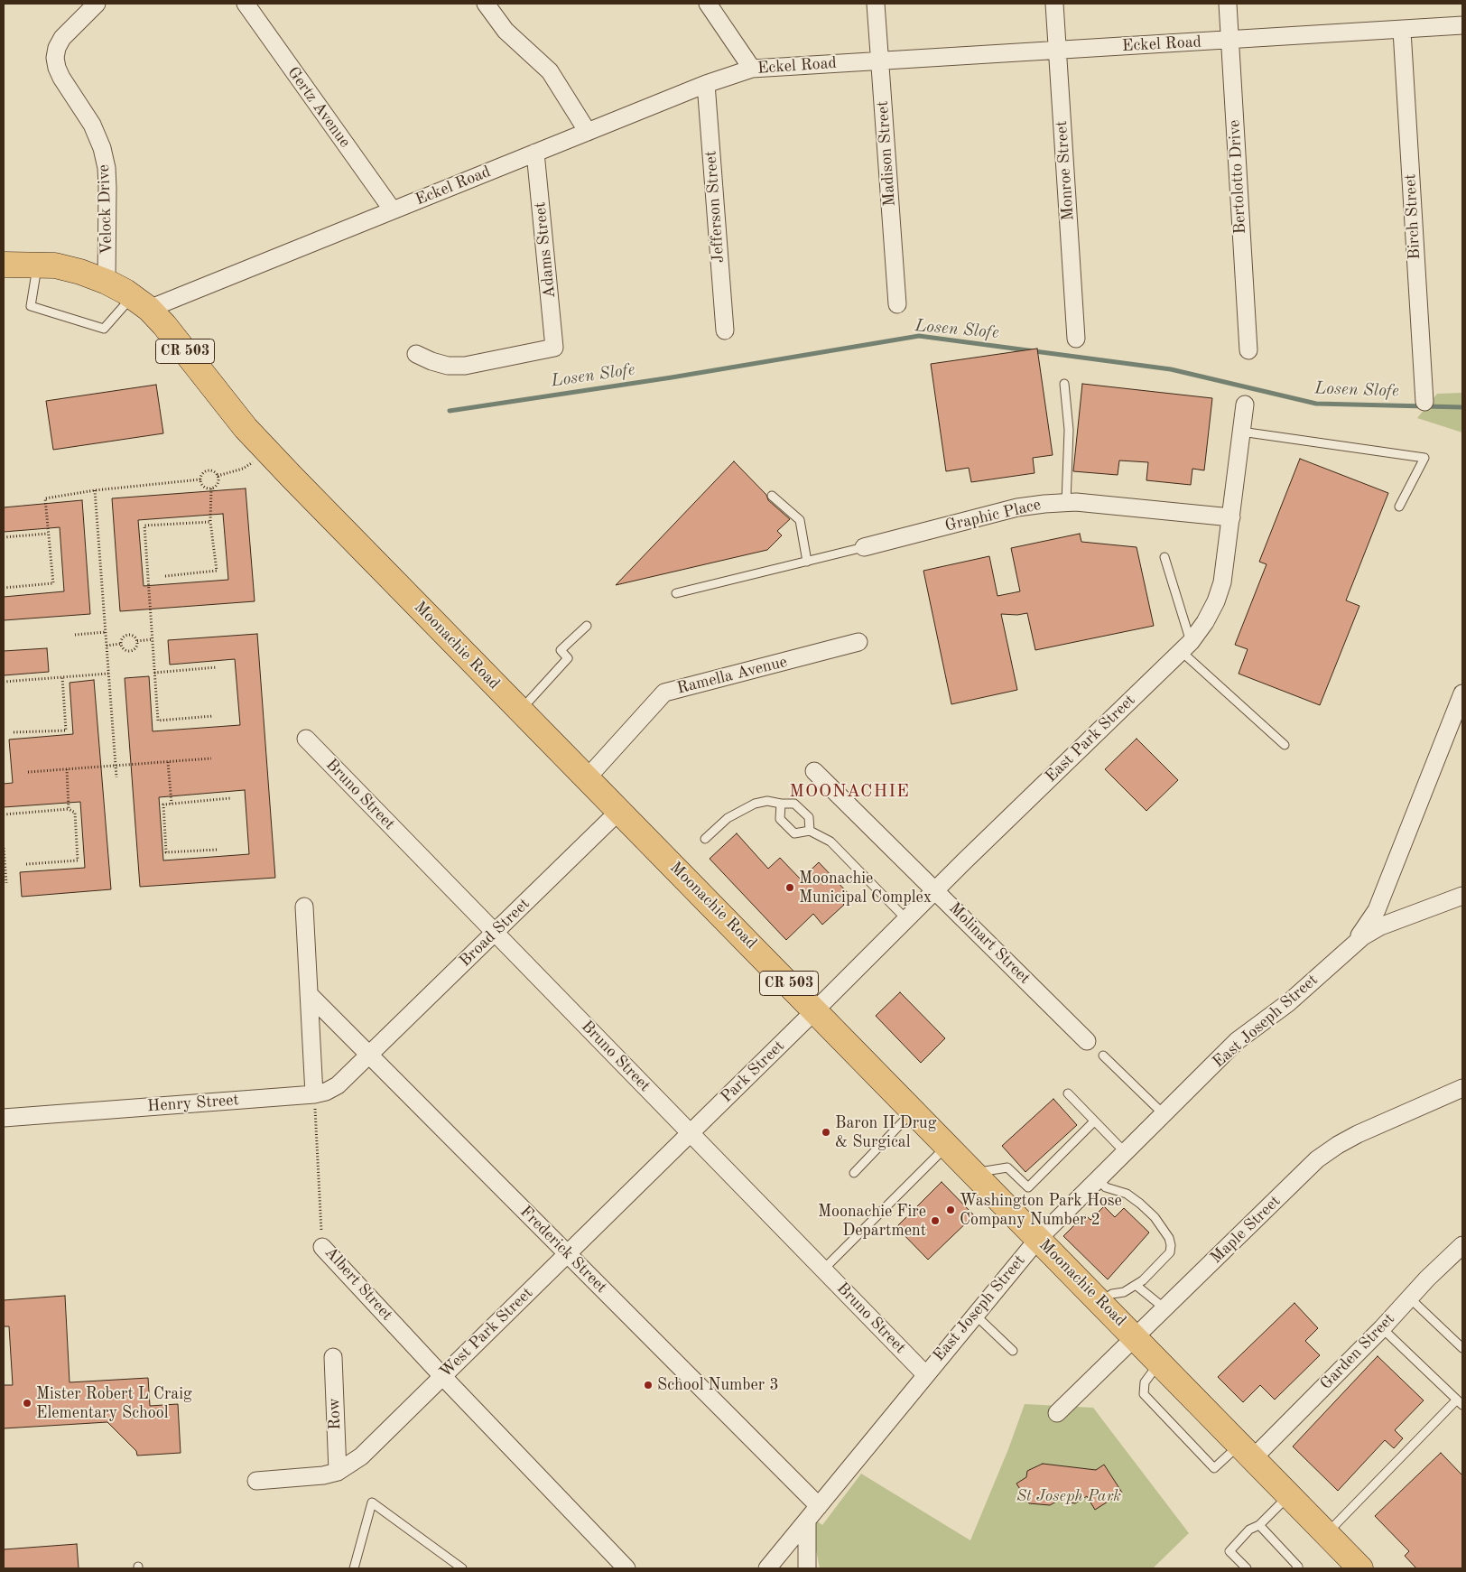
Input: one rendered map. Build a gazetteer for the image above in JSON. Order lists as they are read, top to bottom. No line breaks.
{"streets":{"main road":["CR 503","Moonachie Road"],"street":["Eckel Road","Gertz Avenue","Madison Street","Monroe Street","Bertolotto Drive","Jefferson Street","Velock Drive","Birch Street","Adams Street","Graphic Place","Ramella Avenue","East Park Street","Bruno Street","Broad Street","Molinart Street","East Joseph Street","Park Street","Henry Street","Maple Street","Frederick Street","Albert Street","West Park Street","Garden Street","Row"]},"crossings":[["Eckel Road","Gertz Avenue"],["Eckel Road","Madison Street"],["Eckel Road","Monroe Street"],["Eckel Road","Bertolotto Drive"],["Eckel Road","Jefferson Street"],["Eckel Road","Birch Street"],["Eckel Road","Adams Street"],["Eckel Road","CR 503"],["Eckel Road","Moonachie Road"],["Velock Drive","CR 503"],["CR 503","Moonachie Road"],["Graphic Place","East Park Street"],["Moonachie Road","Ramella Avenue"],["Moonachie Road","East Park Street"],["Moonachie Road","Broad Street"],["Moonachie Road","East Joseph Street"],["Moonachie Road","Park Street"],["Moonachie Road","Maple Street"],["Moonachie Road","Garden Street"],["East Park Street","Molinart Street"],["East Park Street","Park Street"],["Bruno Street","Broad Street"],["Bruno Street","East Joseph Street"],["Bruno Street","Park Street"],["Bruno Street","West Park Street"],["Broad Street","Henry Street"],["Broad Street","Frederick Street"],["East Joseph Street","Frederick Street"],["Park Street","West Park Street"],["Henry Street","Frederick Street"],["Henry Street","Albert Street"],["Frederick Street","West Park Street"],["Albert Street","West Park Street"],["West Park Street","Row"]],"districts":["MOONACHIE"],"water":["Losen Slofe"],"parks":["St Joseph Park"],"places":["Moonachie Municipal Complex","Baron II Drug & Surgical","Washington Park Hose Company Number 2","Moonachie Fire Department","School Number 3","Mister Robert L Craig Elementary School"]}
